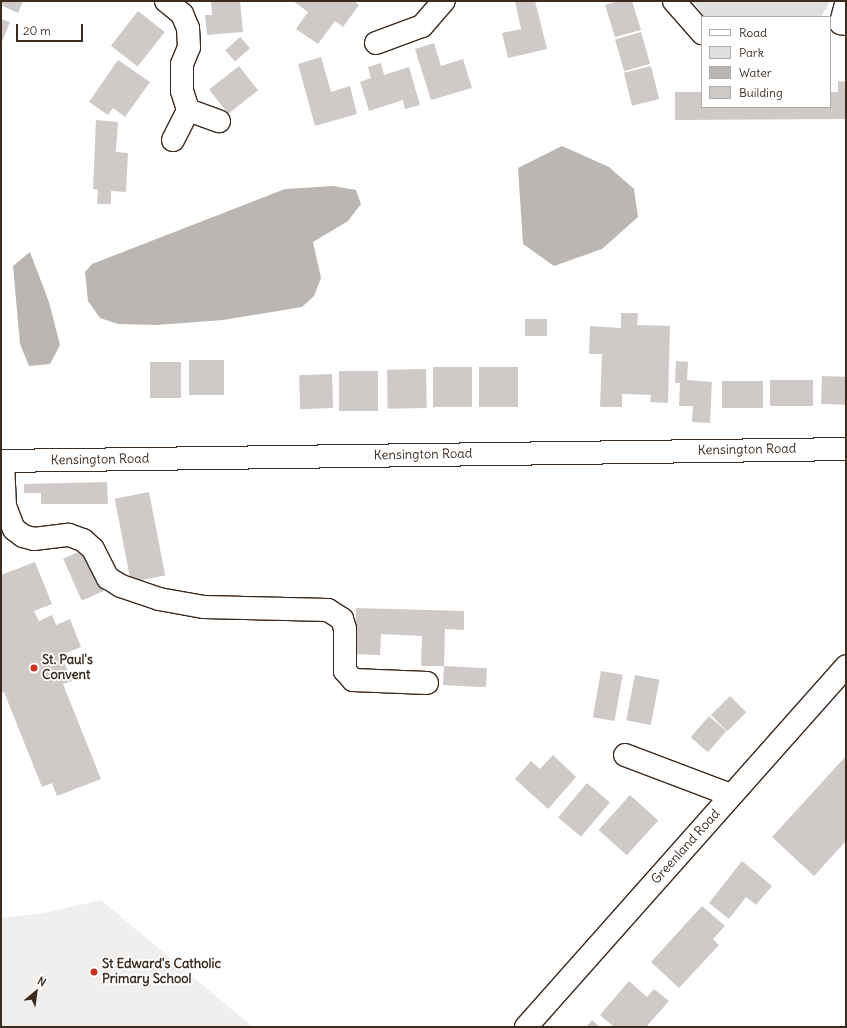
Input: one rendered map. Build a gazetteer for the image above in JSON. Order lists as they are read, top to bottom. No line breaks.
{"streets":{"street":["Kensington Road","Greenland Road"]},"places":["St. Paul's Convent","St Edward's Catholic Primary School"],"legend":["Road","Park","Water","Building"],"scale_bar":"20 m","north":"top right"}
